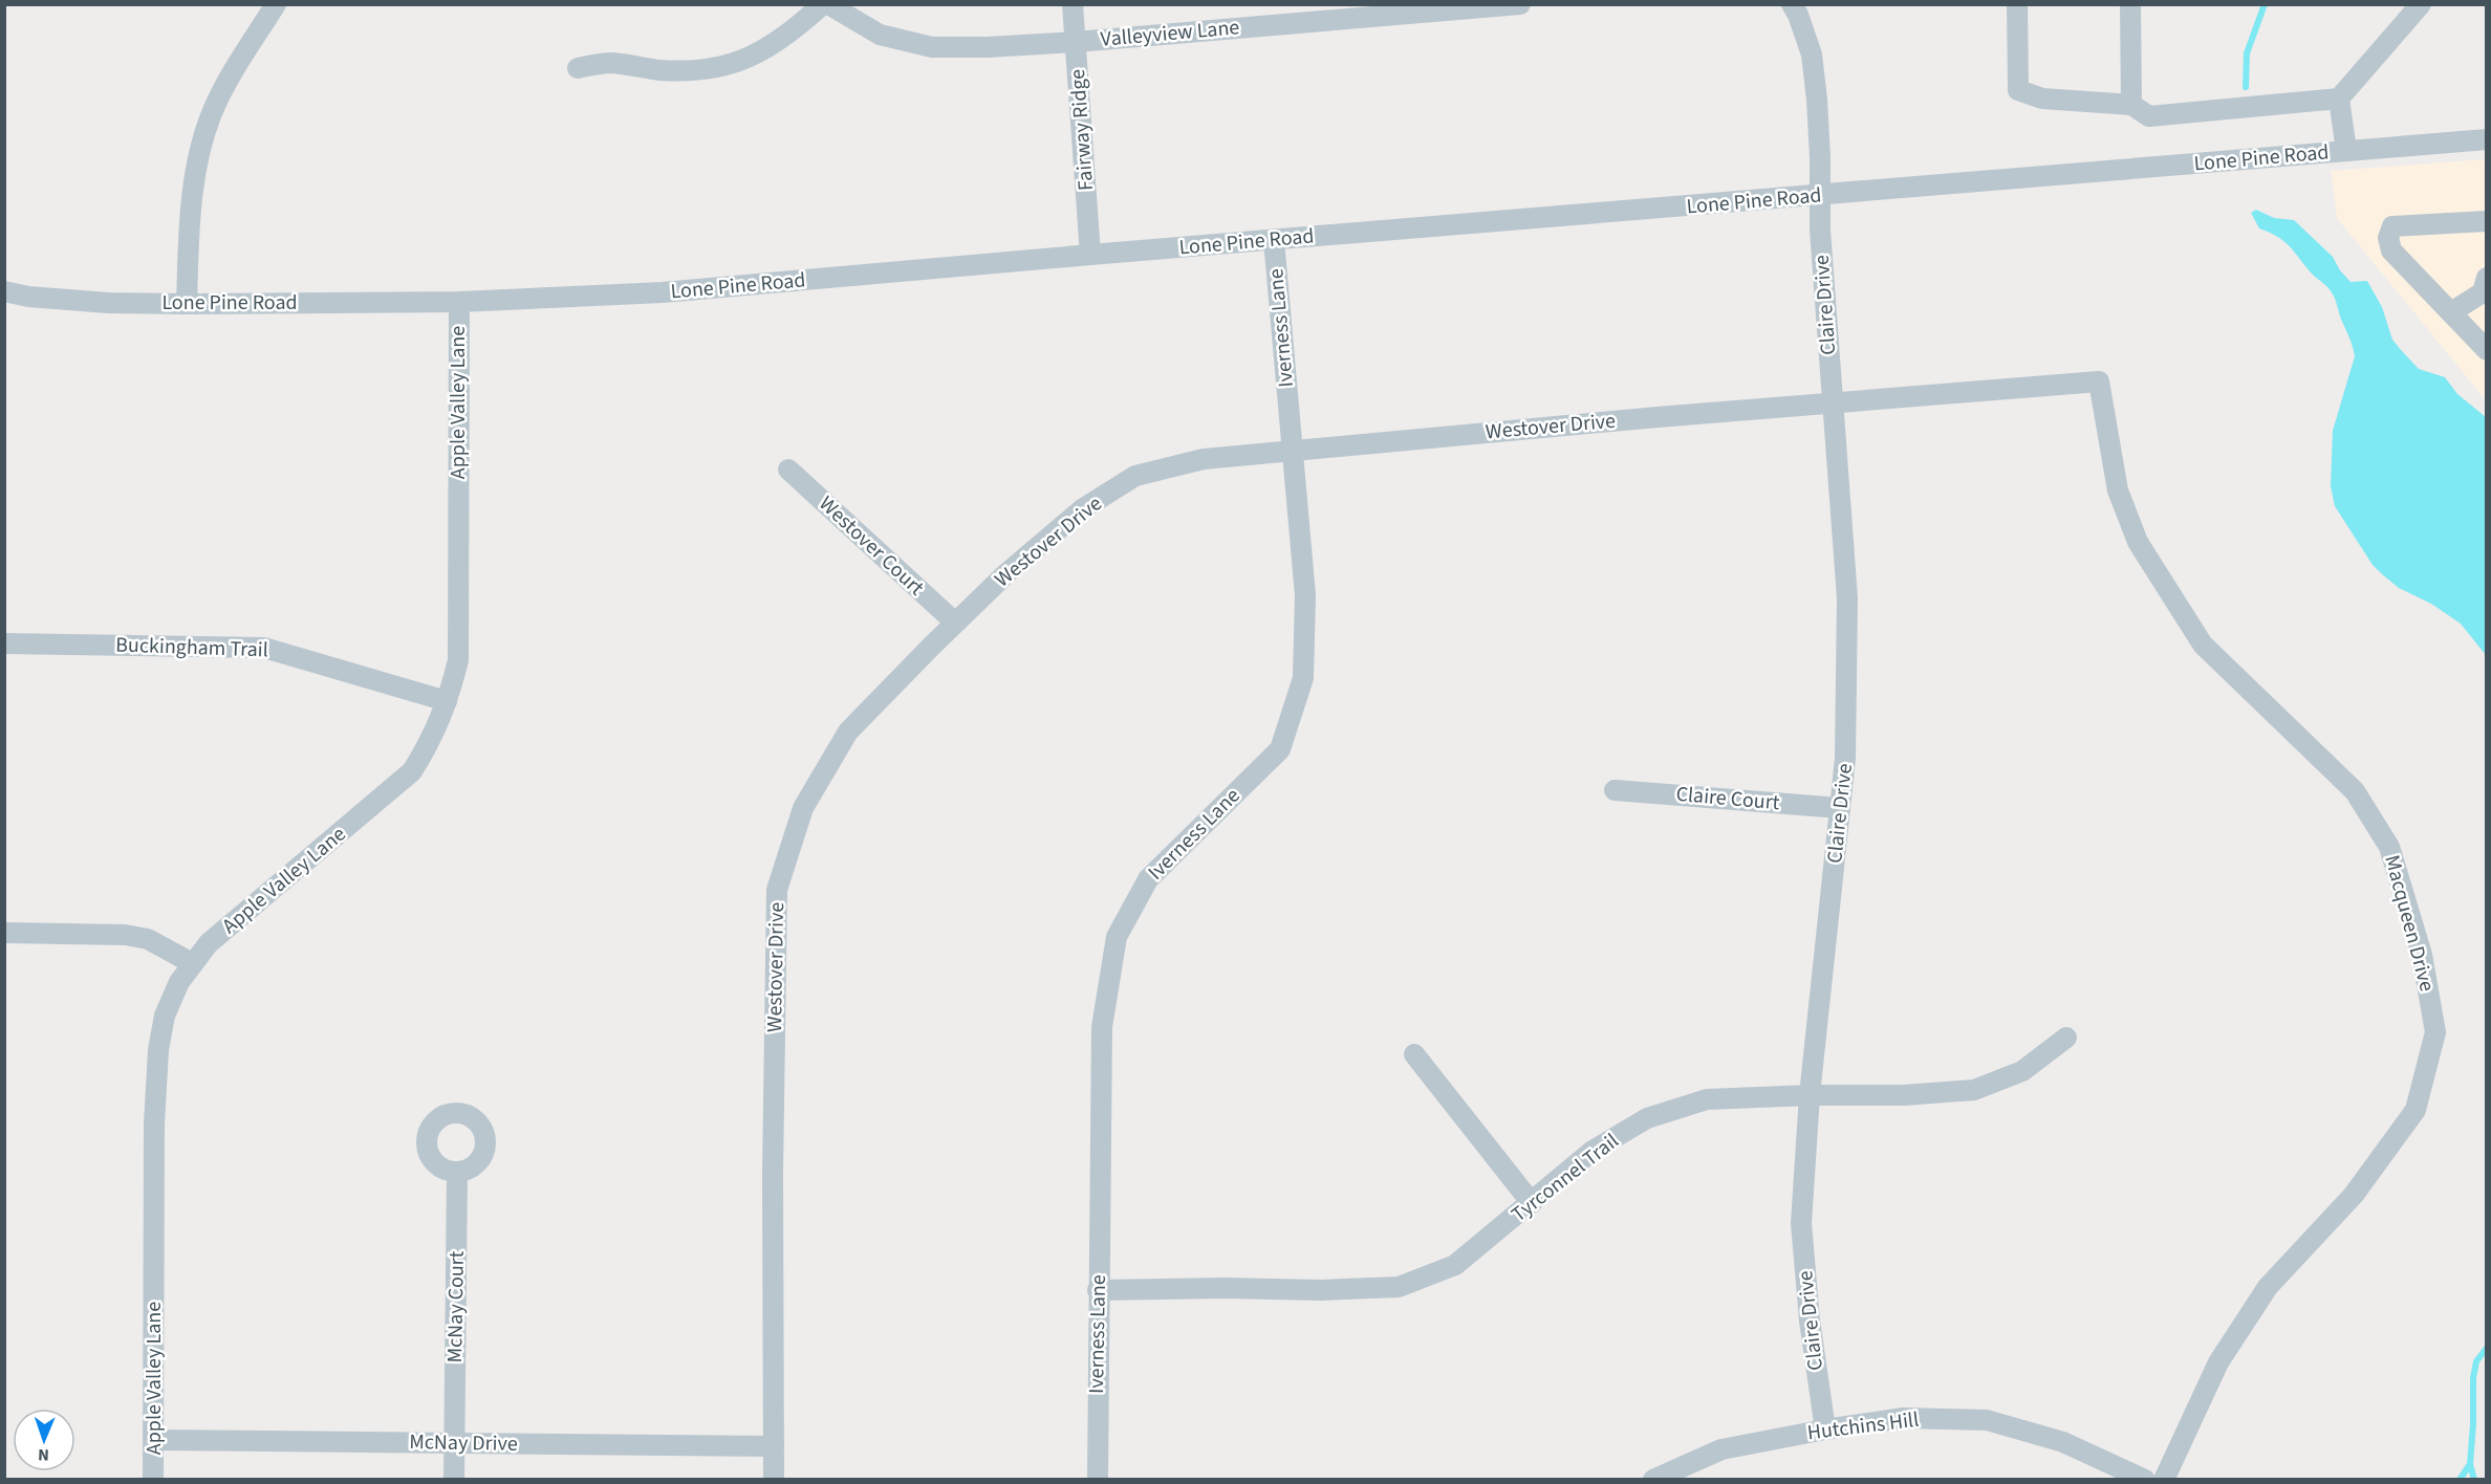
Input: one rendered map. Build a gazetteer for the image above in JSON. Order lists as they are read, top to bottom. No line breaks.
{"streets":{"street":["Valleyview Lane","Fairway Ridge","Lone Pine Road","Claire Drive","Iverness Lane","Apple Valley Lane","Westover Drive","Westover Court","Buckingham Trail","Claire Court","Macqueen Drive","Tyrconnel Trail","McNay Court","Hutchins Hill","McNay Drive"]},"crossings":[["Valleyview Lane","Fairway Ridge"],["Fairway Ridge","Lone Pine Road"],["Lone Pine Road","Claire Drive"],["Lone Pine Road","Iverness Lane"],["Lone Pine Road","Apple Valley Lane"],["Claire Drive","Westover Drive"],["Claire Drive","Claire Court"],["Claire Drive","Tyrconnel Trail"],["Claire Drive","Hutchins Hill"],["Iverness Lane","Westover Drive"],["Iverness Lane","Tyrconnel Trail"],["Apple Valley Lane","Buckingham Trail"],["Apple Valley Lane","McNay Drive"],["Westover Drive","Westover Court"],["Westover Drive","Macqueen Drive"],["Westover Drive","McNay Drive"],["McNay Court","McNay Drive"]],"north":"bottom"}
